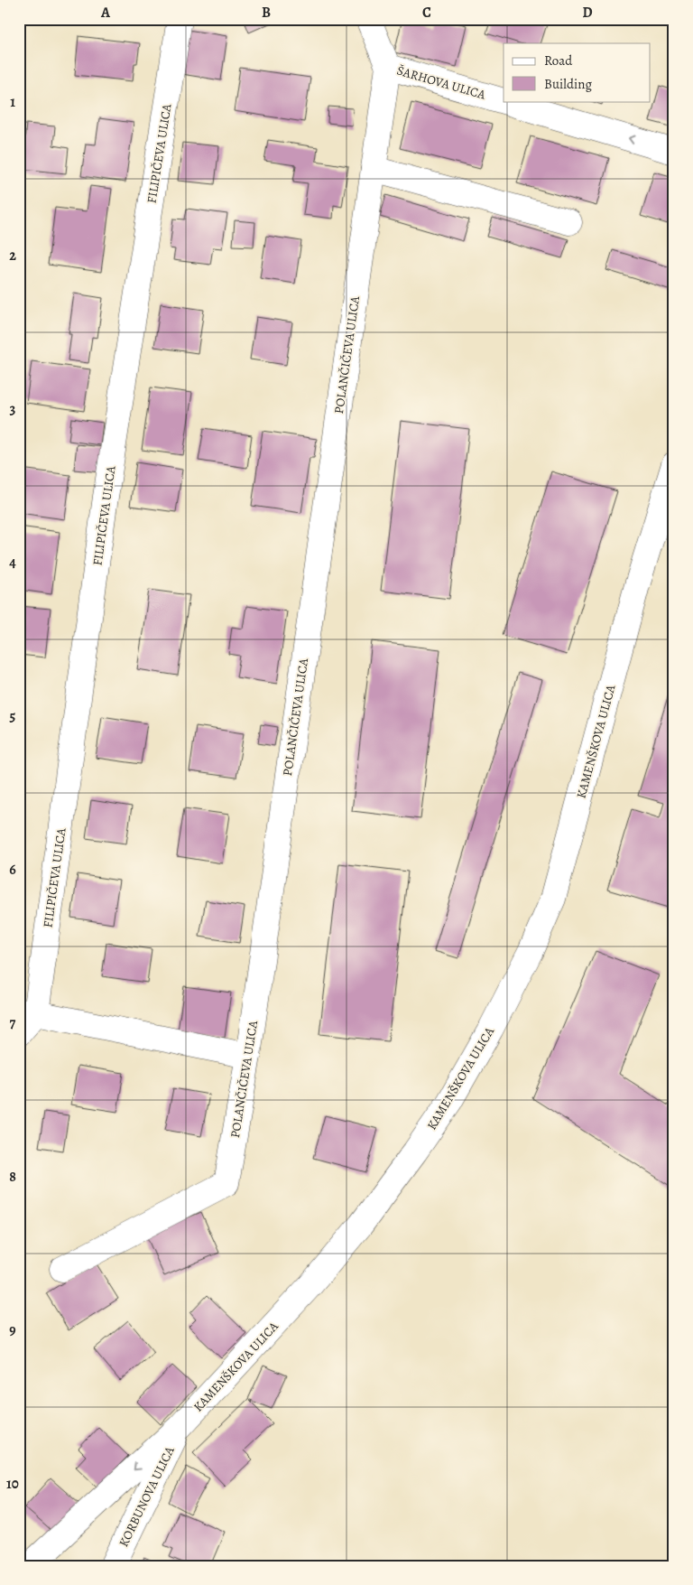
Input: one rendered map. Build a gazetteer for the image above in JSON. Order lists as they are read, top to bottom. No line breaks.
{"streets":{"street":["ŠARHOVA ULICA","FILIPIČEVA ULICA","POLANČIČEVA ULICA","KAMENŠKOVA ULICA","KORBUNOVA ULICA"]},"crossings":[["ŠARHOVA ULICA","POLANČIČEVA ULICA"],["KAMENŠKOVA ULICA","KORBUNOVA ULICA"]],"legend":["Road","Building"],"grid":{"columns":["A","B","C","D"],"rows":["1","2","3","4","5","6","7","8","9","10"]}}
